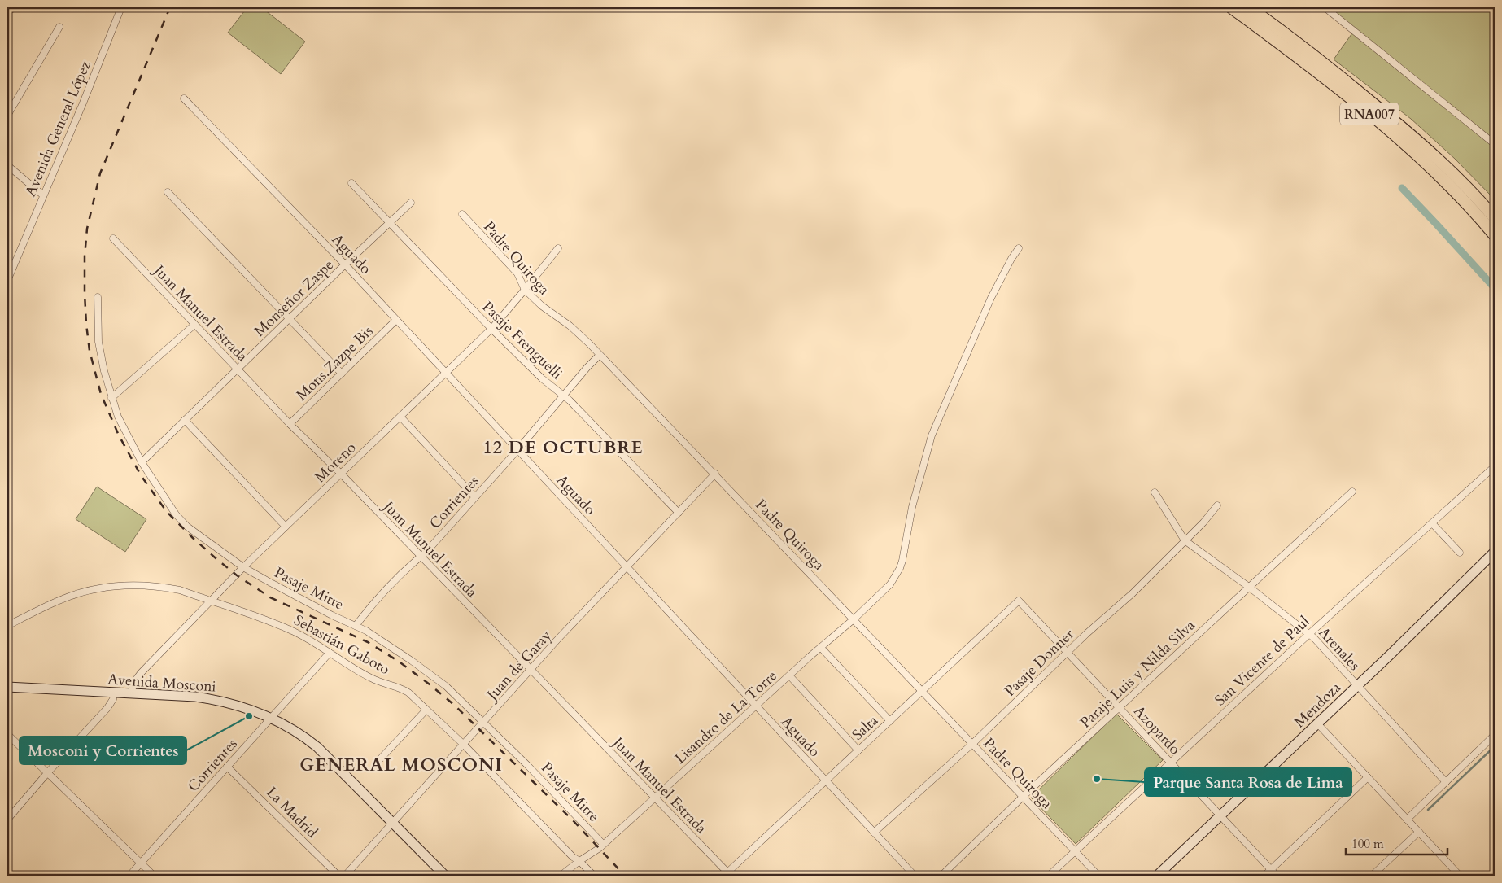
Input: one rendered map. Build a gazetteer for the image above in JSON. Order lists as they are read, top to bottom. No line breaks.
{"streets":{"highway":["RNA007"],"street":["Avenida General López","Aguado","Padre Quiroga","Monseñor Zaspe","Juan Manuel Estrada","Pasaje Frenguelli","Mons.Zazpe Bis","Moreno","Corrientes","Pasaje Mitre","Sebastián Gaboto","Arenales","San Vicente de Paul","Pasaje Donner","Juan de Garay","Paraje Luis y Nilda Silva","Avenida Mosconi","Mendoza","Lisandro de La Torre","Salta","Azopardo","La Madrid"]},"crossings":[["Aguado","Monseñor Zaspe"],["Aguado","Mons.Zazpe Bis"],["Aguado","Moreno"],["Aguado","Corrientes"],["Aguado","Pasaje Donner"],["Aguado","Juan de Garay"],["Aguado","Lisandro de La Torre"],["Aguado","Salta"],["Padre Quiroga","Moreno"],["Padre Quiroga","Corrientes"],["Padre Quiroga","San Vicente de Paul"],["Padre Quiroga","Pasaje Donner"],["Padre Quiroga","Juan de Garay"],["Padre Quiroga","Paraje Luis y Nilda Silva"],["Padre Quiroga","Lisandro de La Torre"],["Padre Quiroga","Salta"],["Monseñor Zaspe","Juan Manuel Estrada"],["Monseñor Zaspe","Pasaje Frenguelli"],["Monseñor Zaspe","Pasaje Mitre"],["Juan Manuel Estrada","Mons.Zazpe Bis"],["Juan Manuel Estrada","Moreno"],["Juan Manuel Estrada","Corrientes"],["Juan Manuel Estrada","Juan de Garay"],["Juan Manuel Estrada","Lisandro de La Torre"],["Juan Manuel Estrada","Salta"],["Pasaje Frenguelli","Moreno"],["Pasaje Frenguelli","Corrientes"],["Pasaje Frenguelli","Juan de Garay"],["Moreno","Pasaje Mitre"],["Moreno","Sebastián Gaboto"],["Moreno","Avenida Mosconi"],["Corrientes","Pasaje Mitre"],["Corrientes","Sebastián Gaboto"],["Corrientes","Avenida Mosconi"],["Corrientes","La Madrid"],["Pasaje Mitre","Juan de Garay"],["Pasaje Mitre","Lisandro de La Torre"],["Sebastián Gaboto","Juan de Garay"],["Sebastián Gaboto","Lisandro de La Torre"],["Arenales","San Vicente de Paul"],["Arenales","Pasaje Donner"],["Arenales","Paraje Luis y Nilda Silva"],["Arenales","Mendoza"],["San Vicente de Paul","Azopardo"],["Pasaje Donner","Azopardo"],["Juan de Garay","Avenida Mosconi"],["Paraje Luis y Nilda Silva","Azopardo"],["Mendoza","Azopardo"],["Salta","Azopardo"]],"districts":["12 DE OCTUBRE","GENERAL MOSCONI"],"places":["Mosconi y Corrientes","Parque Santa Rosa de Lima"],"scale_bar":"100 m"}
